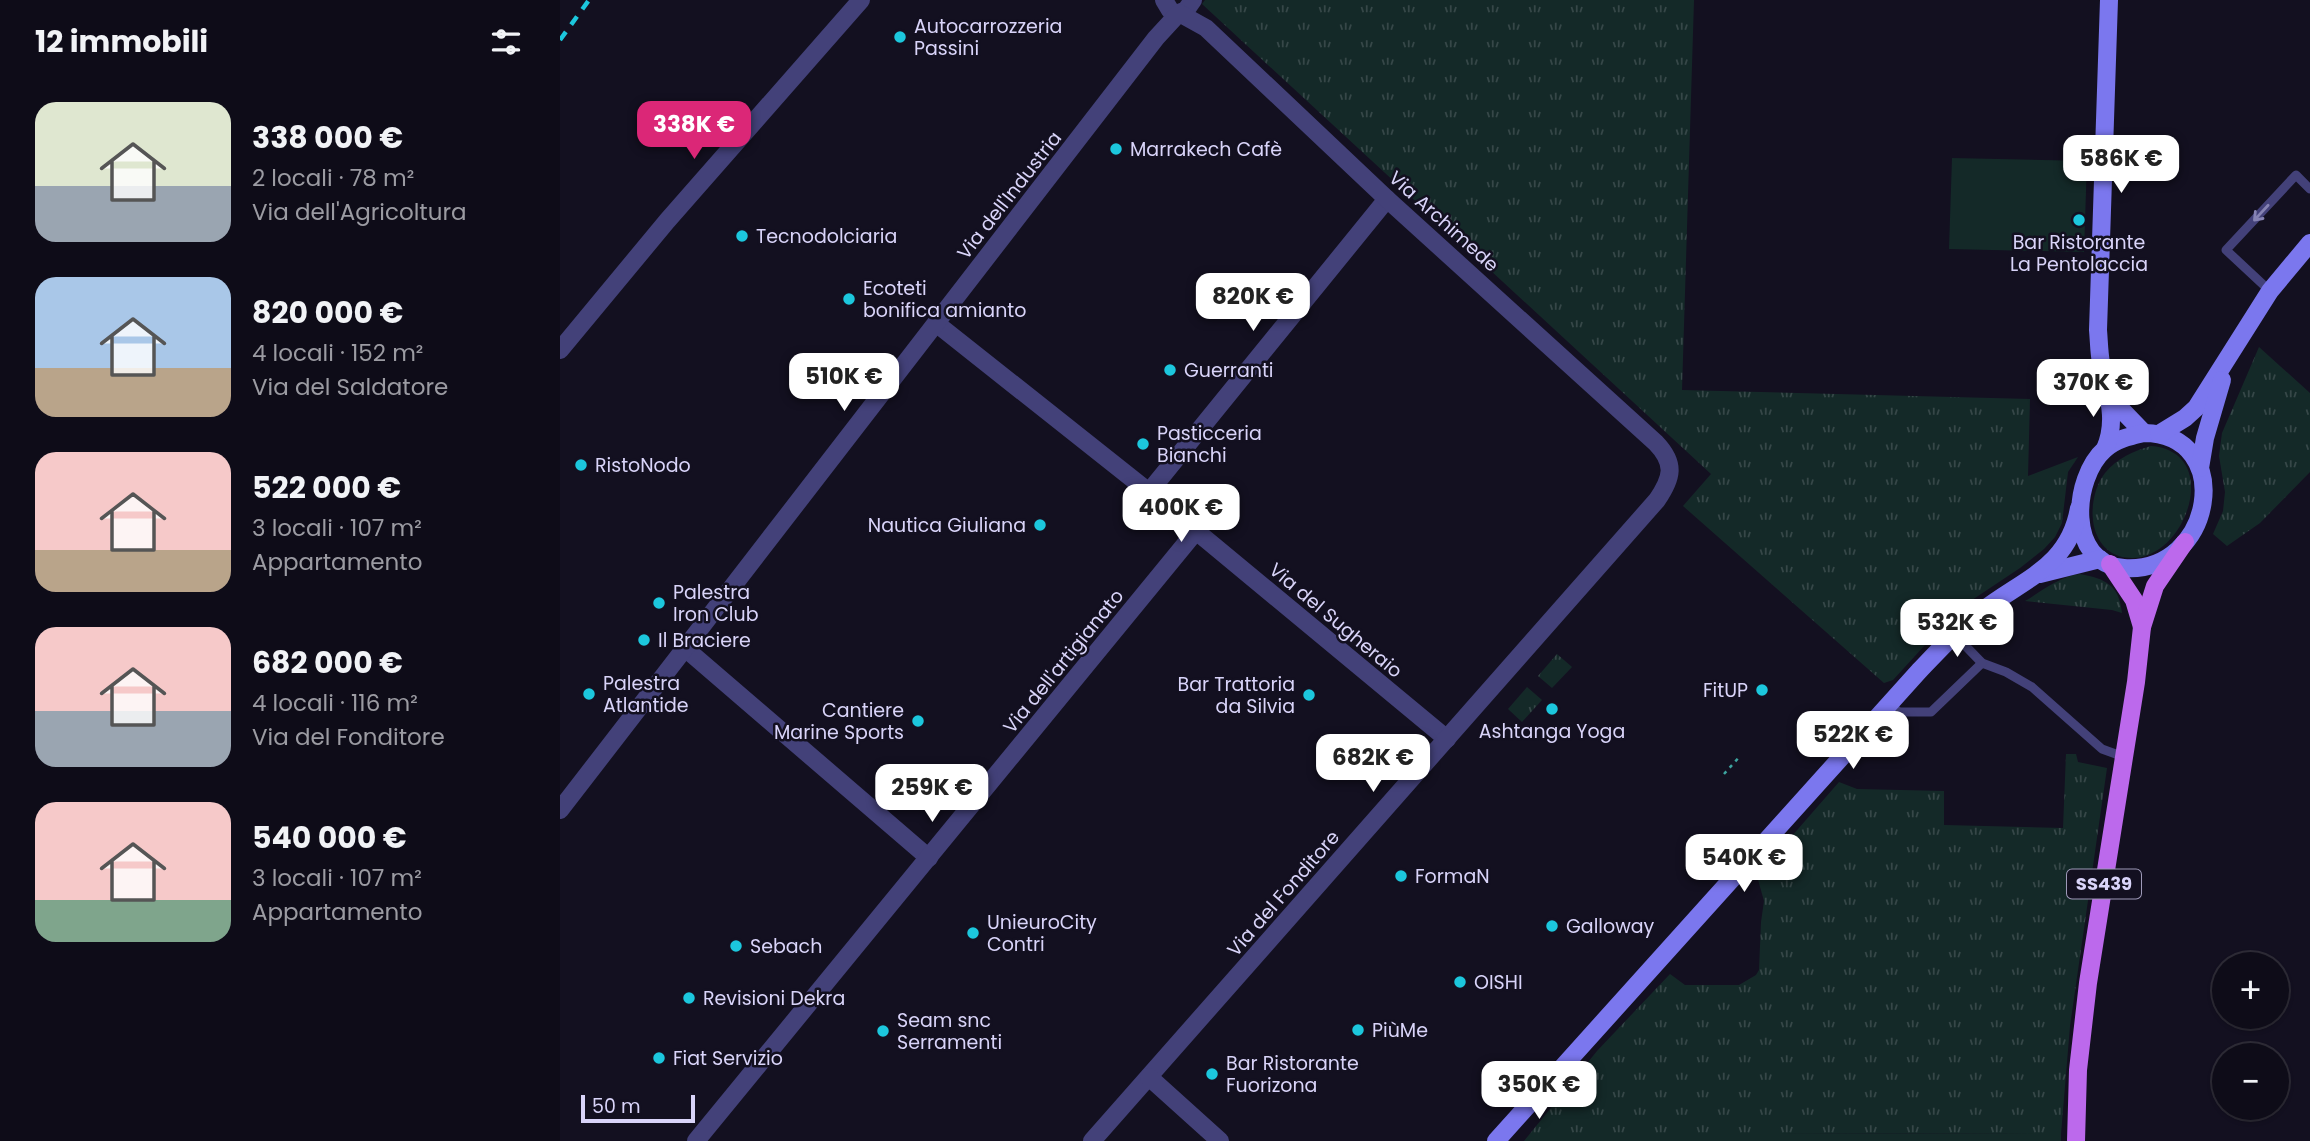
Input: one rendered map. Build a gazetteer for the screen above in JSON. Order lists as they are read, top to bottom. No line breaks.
{"streets":{"main road":["SS439"],"street":["Via dell'Industria","Via Archimede","Via del Sugheraio","Via dell'artigianato","Via del Fonditore"]},"crossings":[["Via dell'Industria","Via Archimede"],["Via dell'Industria","Via del Sugheraio"],["Via Archimede","Via del Fonditore"],["Via del Sugheraio","Via dell'artigianato"],["Via del Sugheraio","Via del Fonditore"]],"places":["Autocarrozzeria Passini","Marrakech Cafè","Bar Ristorante La Pentolaccia","Tecnodolciaria","Ecoteti bonifica amianto","Guerranti","Pasticceria Bianchi","RistoNodo","Nautica Giuliana","Palestra Iron Club","Il Braciere","FitUP","Palestra Atlantide","Bar Trattoria da Silvia","Ashtanga Yoga","Cantiere Marine Sports","FormaN","Galloway","UnieuroCity Contri","Sebach","OISHI","Revisioni Dekra","PiùMe","Seam snc Serramenti","Fiat Servizio","Bar Ristorante Fuorizona"],"scale_bar":"50 m","page":{"heading":"12 immobili","list":[{"name":"338 000 €","note":"2 locali · 78 m² · Via dell'Agricoltura"},{"name":"820 000 €","note":"4 locali · 152 m² · Via del Saldatore"},{"name":"522 000 €","note":"3 locali · 107 m² · Appartamento"},{"name":"682 000 €","note":"4 locali · 116 m² · Via del Fonditore"},{"name":"540 000 €","note":"3 locali · 107 m² · Appartamento"}],"price":["338K €","586K €","820K €","510K €","370K €","400K €","532K €","522K €","682K €","259K €","540K €","350K €"],"map_buttons":["+","−"],"scale":"50 m"}}
